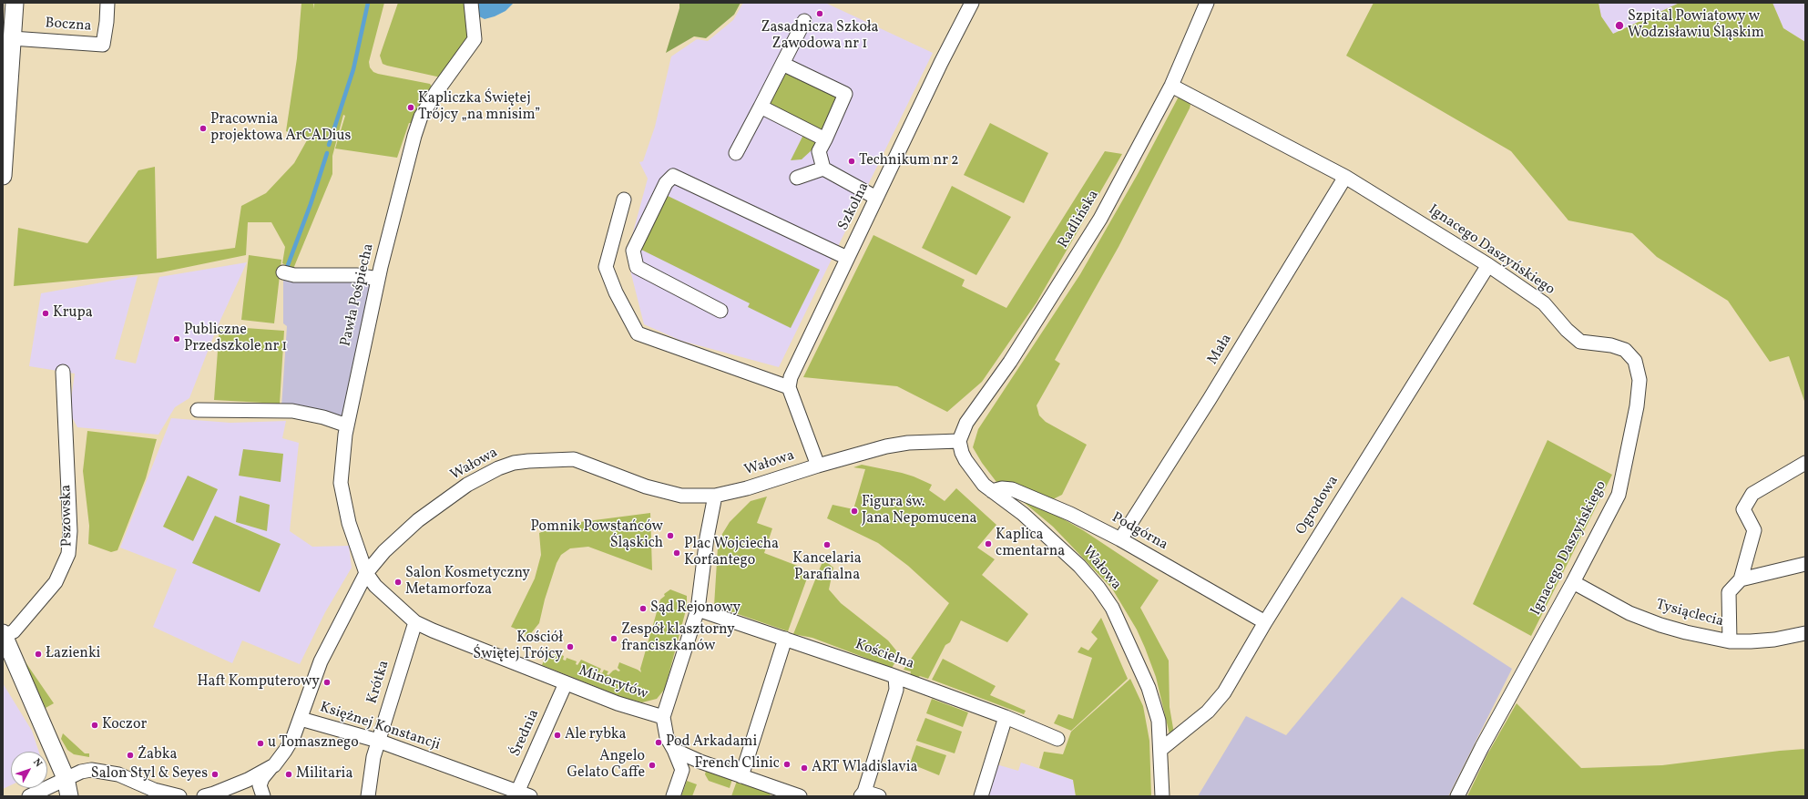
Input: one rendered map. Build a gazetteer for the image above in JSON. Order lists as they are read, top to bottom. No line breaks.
{"streets":{"main road":["Pszowska"],"street":["Boczna","Szkolna","Radlińska","Ignacego Daszyńskiego","Pawła Pośpiecha","Mała","Wałowa","Ogrodowa","Podgórna","Tysiąclecia","Kościelna","Krótka","Minorytów","Księżnej Konstancji","Średnia"]},"crossings":[["Radlińska","Ignacego Daszyńskiego"],["Radlińska","Wałowa"],["Ignacego Daszyńskiego","Mała"],["Ignacego Daszyńskiego","Ogrodowa"],["Ignacego Daszyńskiego","Tysiąclecia"],["Pawła Pośpiecha","Wałowa"],["Pawła Pośpiecha","Minorytów"],["Mała","Podgórna"],["Wałowa","Ogrodowa"],["Wałowa","Podgórna"],["Wałowa","Minorytów"],["Wałowa","Księżnej Konstancji"],["Ogrodowa","Podgórna"],["Krótka","Minorytów"],["Krótka","Księżnej Konstancji"],["Minorytów","Średnia"],["Księżnej Konstancji","Średnia"]],"places":["Zasadnicza Szkoła Zawodowa nr 1","Szpital Powiatowy w Wodzisławiu Śląskim","Kapliczka Świętej Trójcy „na mnisim”","Pracownia projektowa ArCADius","Technikum nr 2","Krupa","Publiczne Przedszkole nr 1","Figura św. Jana Nepomucena","Pomnik Powstańców Śląskich","Kaplica cmentarna","Kancelaria Parafialna","Plac Wojciecha Korfantego","Salon Kosmetyczny Metamorfoza","Sąd Rejonowy","Zespół klasztorny franciszkanów","Kościół Świętej Trójcy","Łazienki","Haft Komputerowy","Koczor","Ale rybka","Pod Arkadami","u Tomasznego","Żabka","French Clinic","Angelo Gelato Caffe","ART Wladislavia","Salon Styl & Seyes","Militaria"],"north":"top right"}
